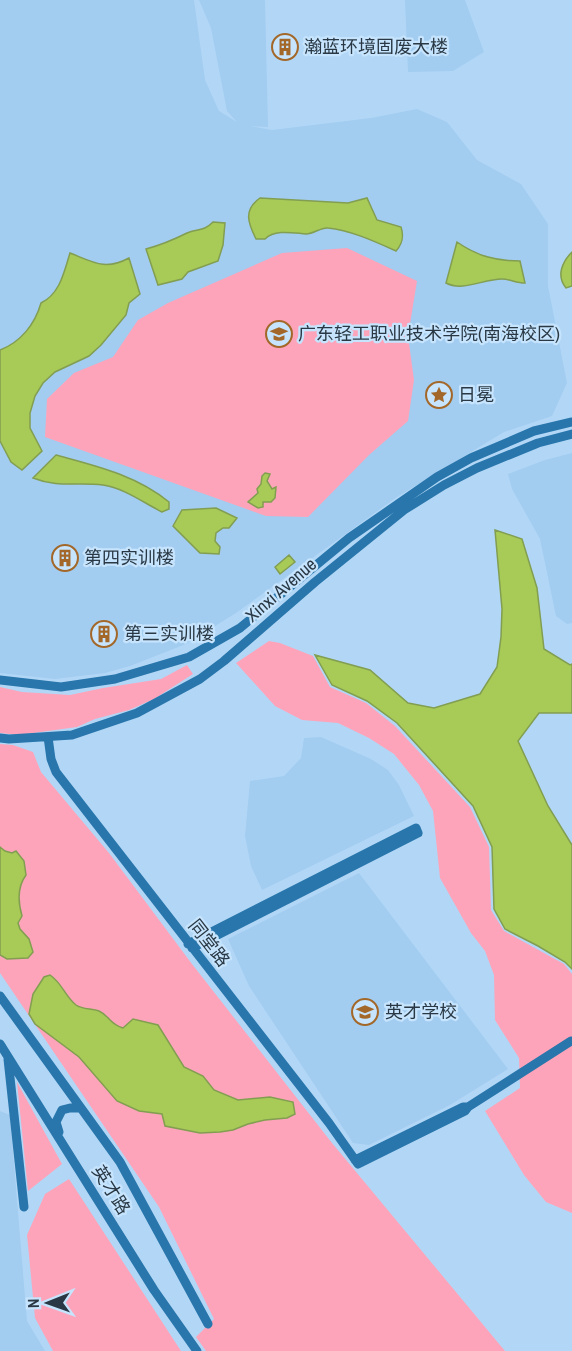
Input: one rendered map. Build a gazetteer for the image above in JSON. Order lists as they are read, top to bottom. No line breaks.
{"streets":{"main road":["Xinxi Avenue","同堂路","英才路"]},"crossings":[["Xinxi Avenue","同堂路"]],"places":{"building":["瀚蓝环境固废大楼","第四实训楼","第三实训楼"],"school or university":["广东轻工职业技术学院(南海校区)","英才学校"],"place":["日冕"]},"north":"left"}
